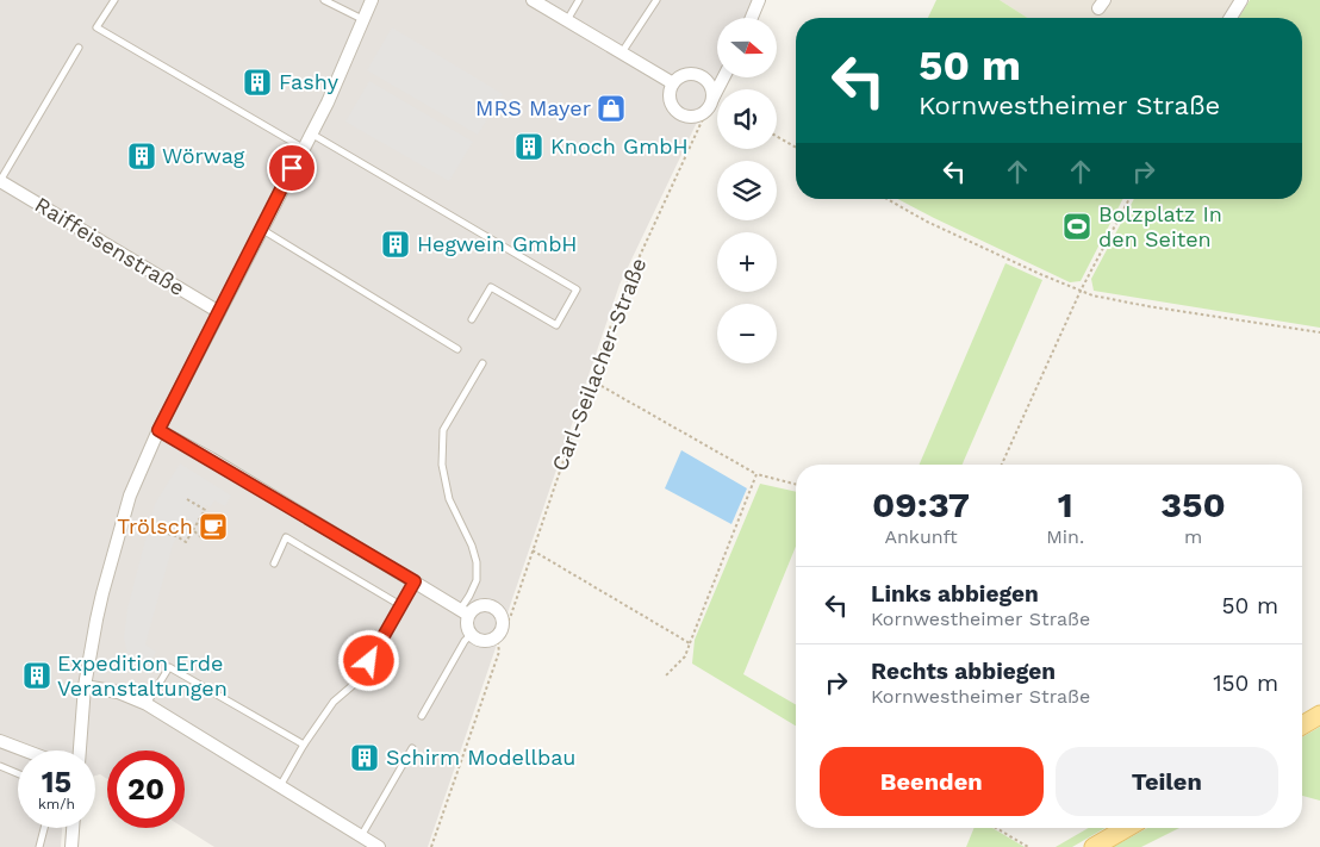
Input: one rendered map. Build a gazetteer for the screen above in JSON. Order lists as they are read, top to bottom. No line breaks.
{"streets":{"street":["Raiffeisenstraße"],"path":["Carl-Seilacher-Straße"]},"places":{"building":["Fashy","Knoch GmbH","Wörwag","Hegwein GmbH","Expedition Erde Veranstaltungen","Schirm Modellbau"],"shop":["MRS Mayer"],"sports":["Bolzplatz In den Seiten"],"cafe":["Trölsch"]},"north":"right","page":{"map_buttons":["+","−"],"turn":["50 m","Kornwestheimer Straße"],"eta":["09:37","Ankunft","1","Min.","350","m"],"list":[{"name":"Links abbiegen","note":"Kornwestheimer Straße","value":"50 m"},{"name":"Rechts abbiegen","note":"Kornwestheimer Straße","value":"150 m"}],"buttons":["Beenden","Teilen"],"speed":"15 km/h","limit":"20"}}
